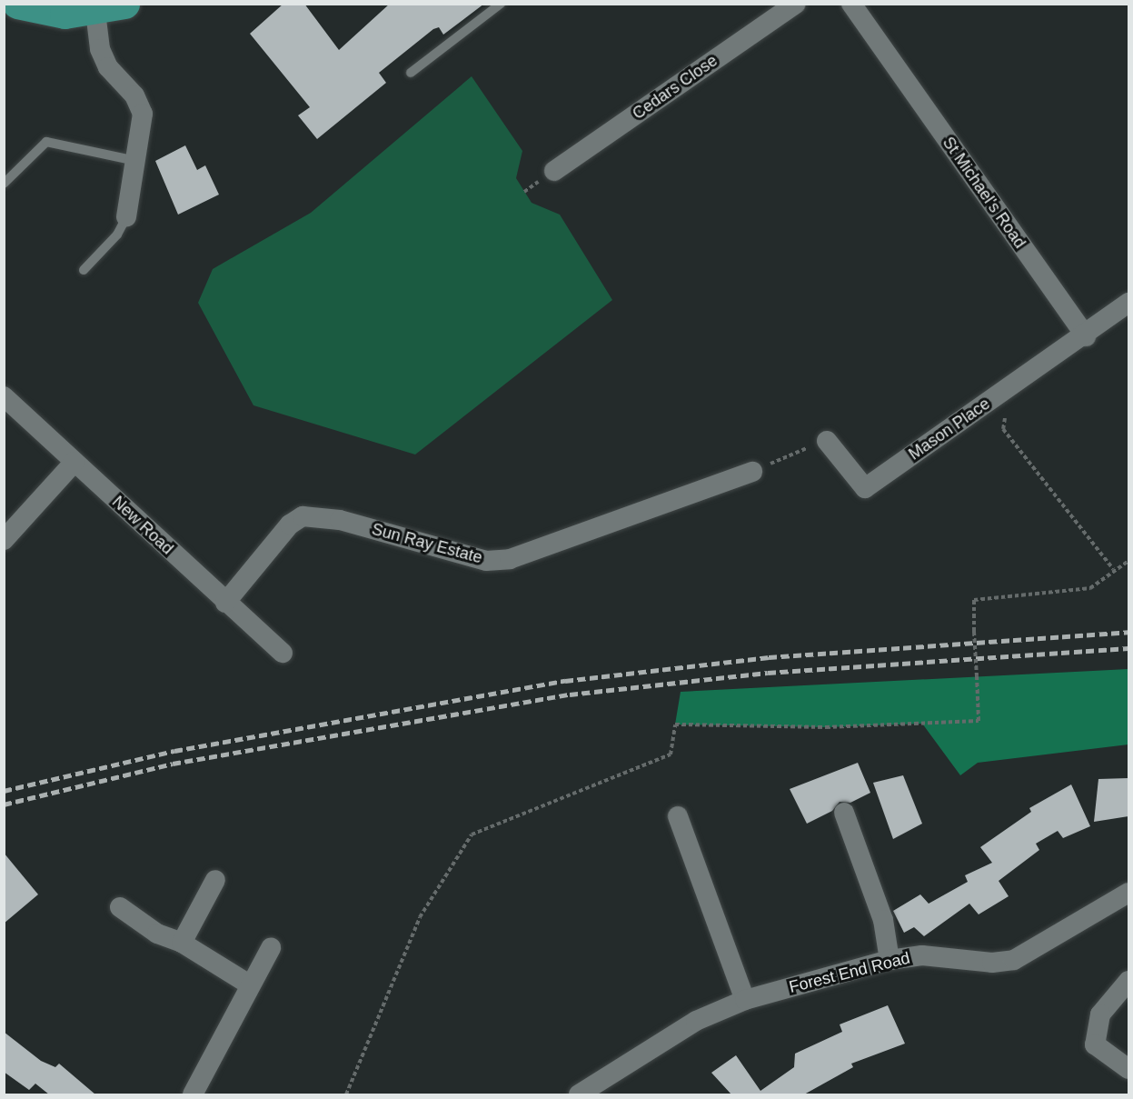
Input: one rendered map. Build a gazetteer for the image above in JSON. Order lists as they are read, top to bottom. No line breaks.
{"streets":{"street":["Cedars Close","St Michael's Road","Mason Place","New Road","Sun Ray Estate","Forest End Road"]},"crossings":[["St Michael's Road","Mason Place"],["New Road","Sun Ray Estate"]]}
